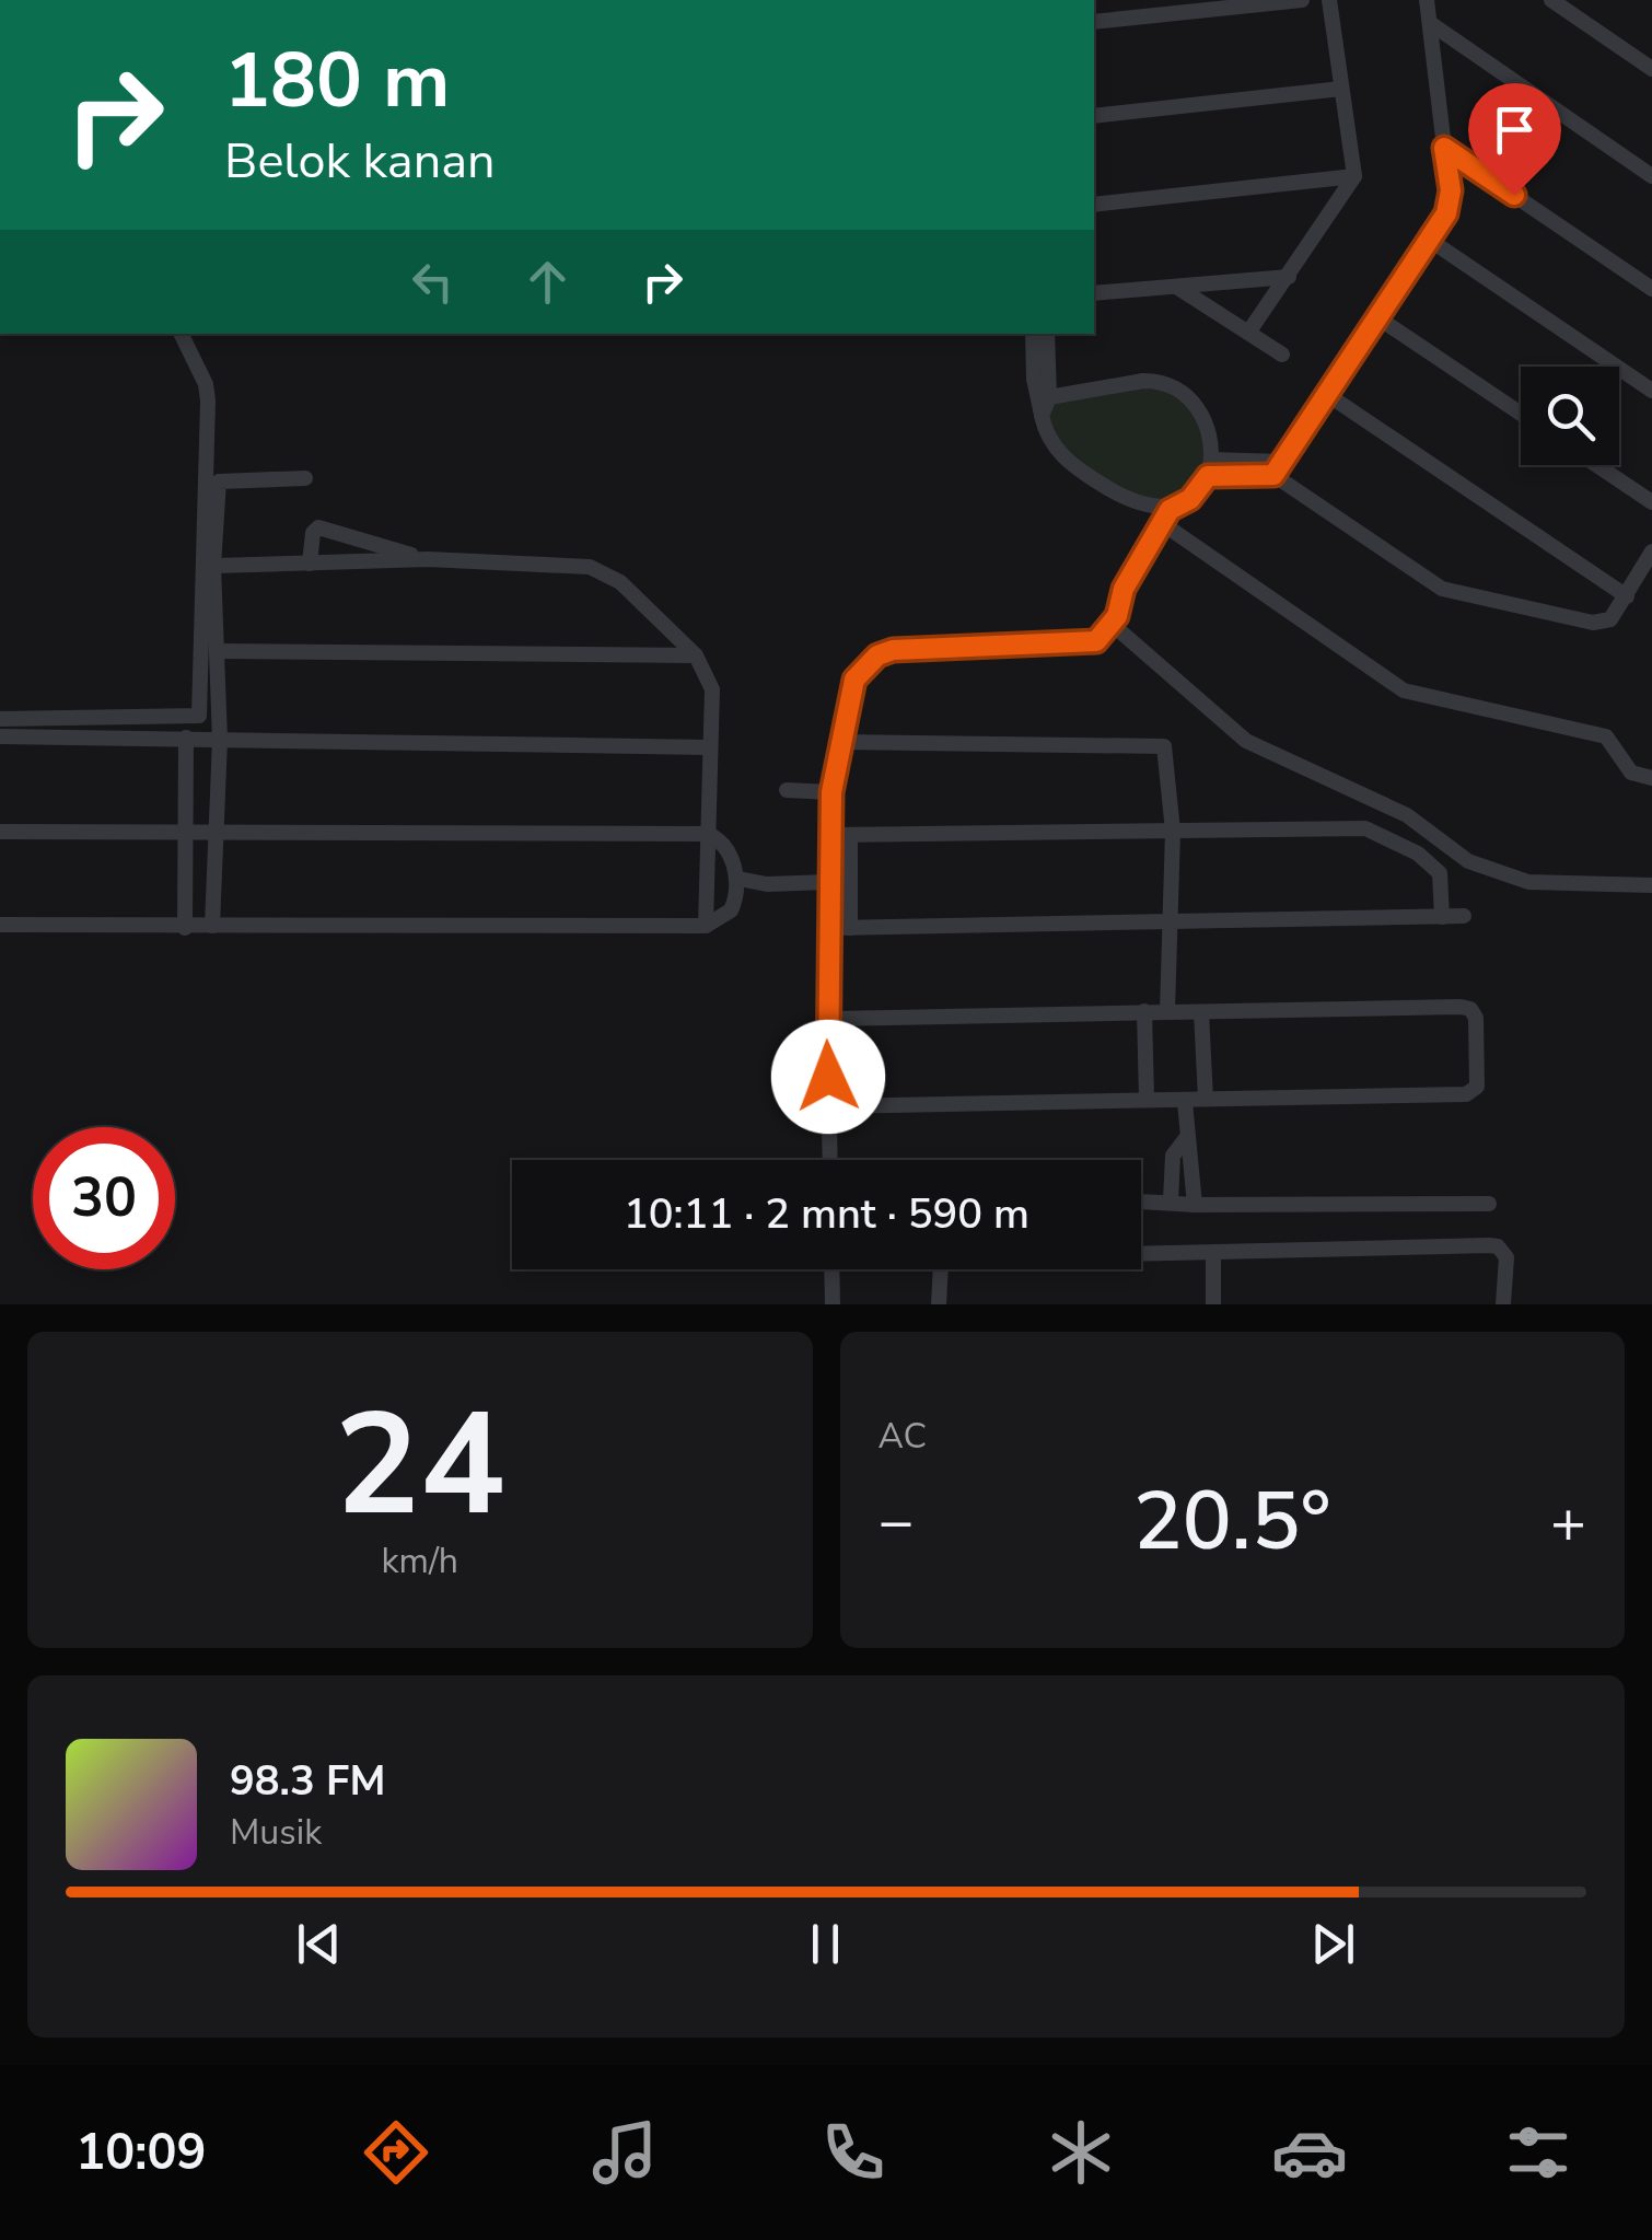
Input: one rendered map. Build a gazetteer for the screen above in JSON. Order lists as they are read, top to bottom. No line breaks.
{"page":{"turn":["180 m","Belok kanan"],"limit":"30","trip":"10:11 · 2 mnt · 590 m","tile":[["24","km/h"],"AC"],"heat":["−","20.5°","+"],"song":["98.3 FM","Musik"],"tabs":"10:09"}}
